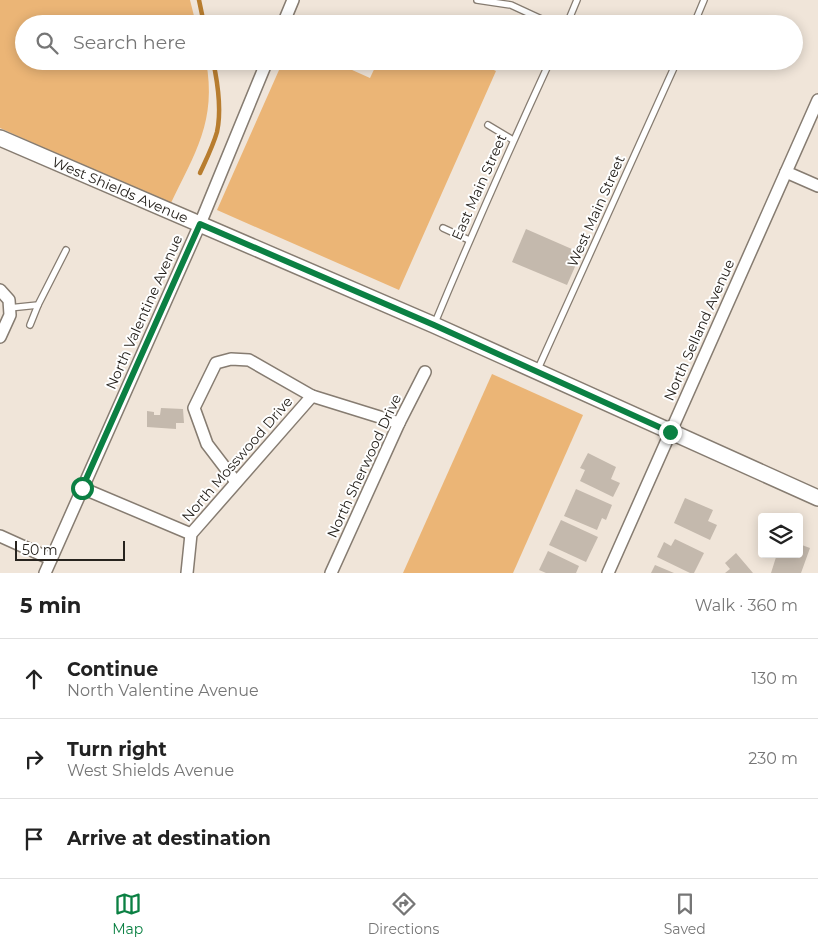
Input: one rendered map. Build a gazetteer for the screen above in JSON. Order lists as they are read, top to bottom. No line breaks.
{"streets":{"street":["West Shields Avenue","North Valentine Avenue","North Selland Avenue","North Mosswood Drive","North Sherwood Drive"],"lane":["East Main Street","West Main Street"]},"crossings":[["East Main Street","West Shields Avenue"],["West Shields Avenue","West Main Street"],["West Shields Avenue","North Valentine Avenue"],["West Shields Avenue","North Selland Avenue"]],"scale_bar":"50 m","page":{"search":"Search here","scale":"50 m","heading":["5 min","Walk · 360 m"],"list":[["Continue","North Valentine Avenue","130 m"],["Turn right","West Shields Avenue","230 m"],"Arrive at destination"],"nav":["Map","Directions","Saved"]}}
